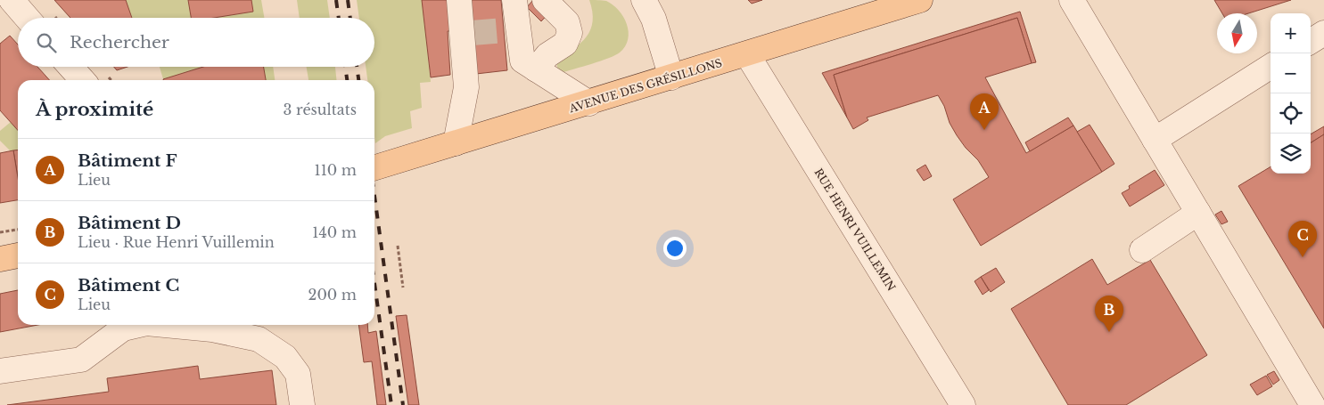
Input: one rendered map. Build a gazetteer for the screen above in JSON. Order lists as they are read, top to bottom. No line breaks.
{"streets":{"main road":["AVENUE DES GRÉSILLONS"],"street":["RUE HENRI VUILLEMIN"]},"crossings":[["AVENUE DES GRÉSILLONS","RUE HENRI VUILLEMIN"]],"north":"bottom","page":{"map_buttons":["+","−"],"search":"Rechercher","heading":["À proximité","3 résultats"],"pins":["A","C","B"],"list":[{"mark":"A","name":"Bâtiment F","note":"Lieu","value":"110 m"},{"mark":"B","name":"Bâtiment D","note":"Lieu · Rue Henri Vuillemin","value":"140 m"},{"mark":"C","name":"Bâtiment C","note":"Lieu","value":"200 m"}]}}
